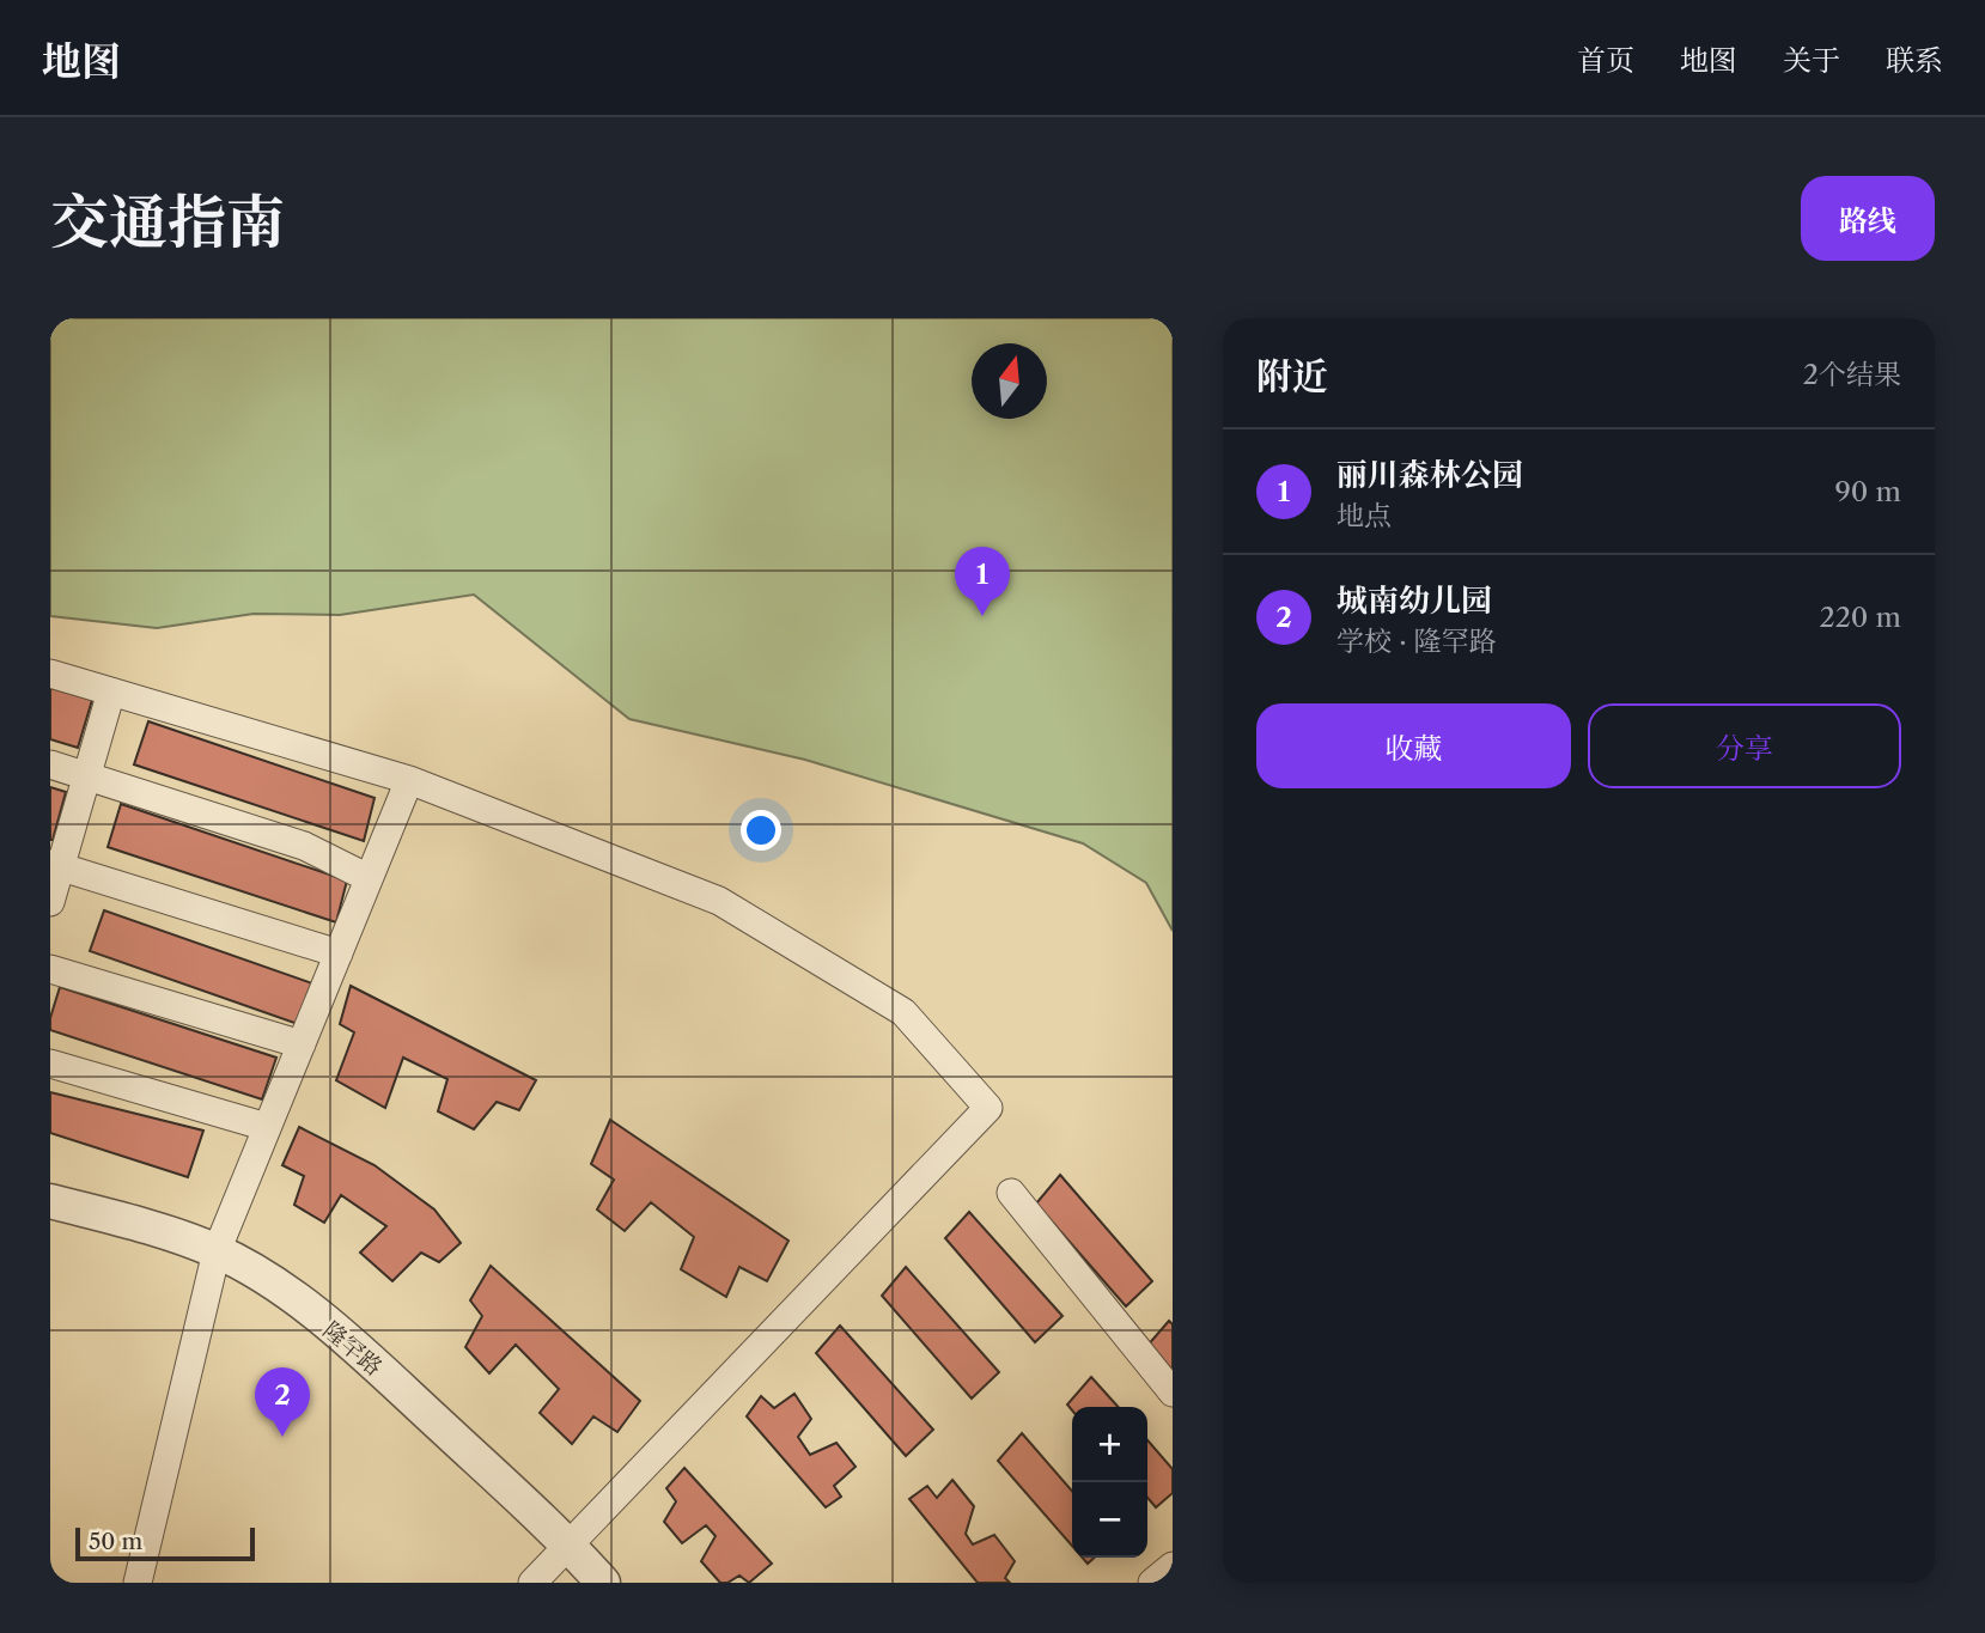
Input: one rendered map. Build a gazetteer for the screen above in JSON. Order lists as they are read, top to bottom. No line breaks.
{"streets":{"street":["隆罕路"]},"scale_bar":"50 m","north":"top","page":{"header":"地图","nav":["首页","地图","关于","联系"],"title":"交通指南","buttons":["路线",["收藏","分享"]],"heading":["附近","2个结果"],"list":[{"mark":"1","name":"丽川森林公园","note":"地点","value":"90 m"},{"mark":"2","name":"城南幼儿园","note":"学校 · 隆罕路","value":"220 m"}],"pins":["1","2"],"map_buttons":["+","−"],"scale":"50 m"}}
